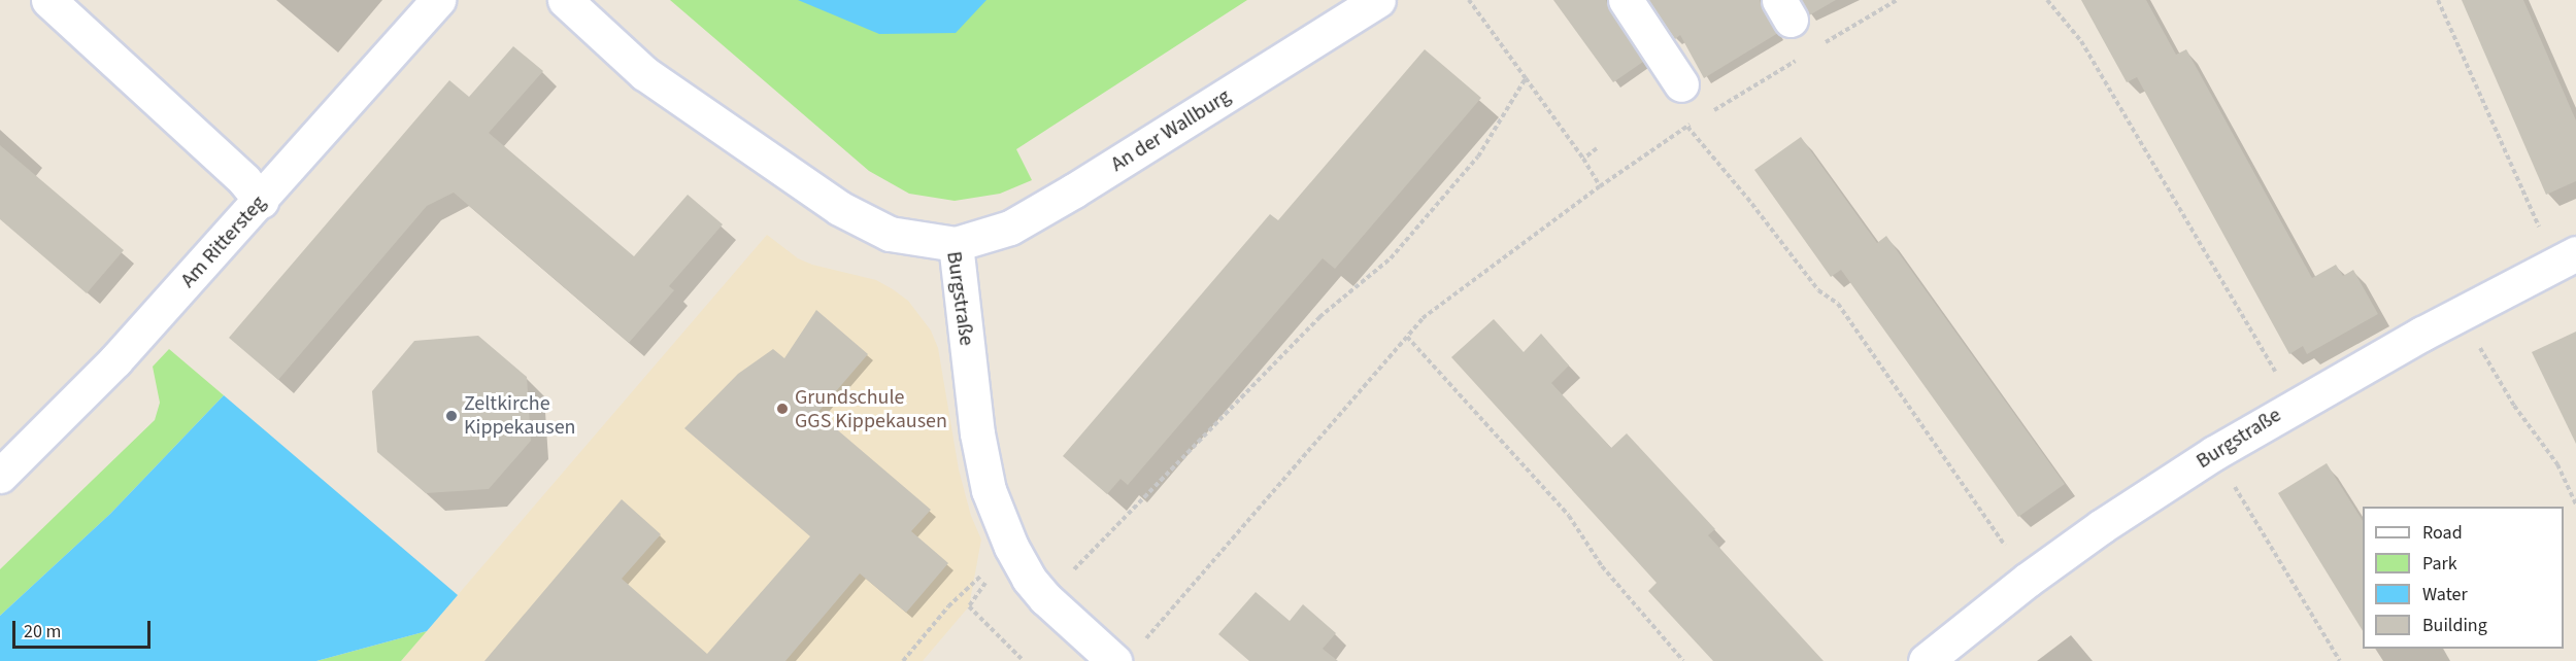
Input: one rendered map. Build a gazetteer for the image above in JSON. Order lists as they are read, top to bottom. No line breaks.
{"streets":{"street":["An der Wallburg","Am Rittersteg","Burgstraße"]},"crossings":[["An der Wallburg","Burgstraße"]],"places":["Grundschule GGS Kippekausen","Zeltkirche Kippekausen"],"legend":["Road","Park","Water","Building"],"scale_bar":"20 m"}
